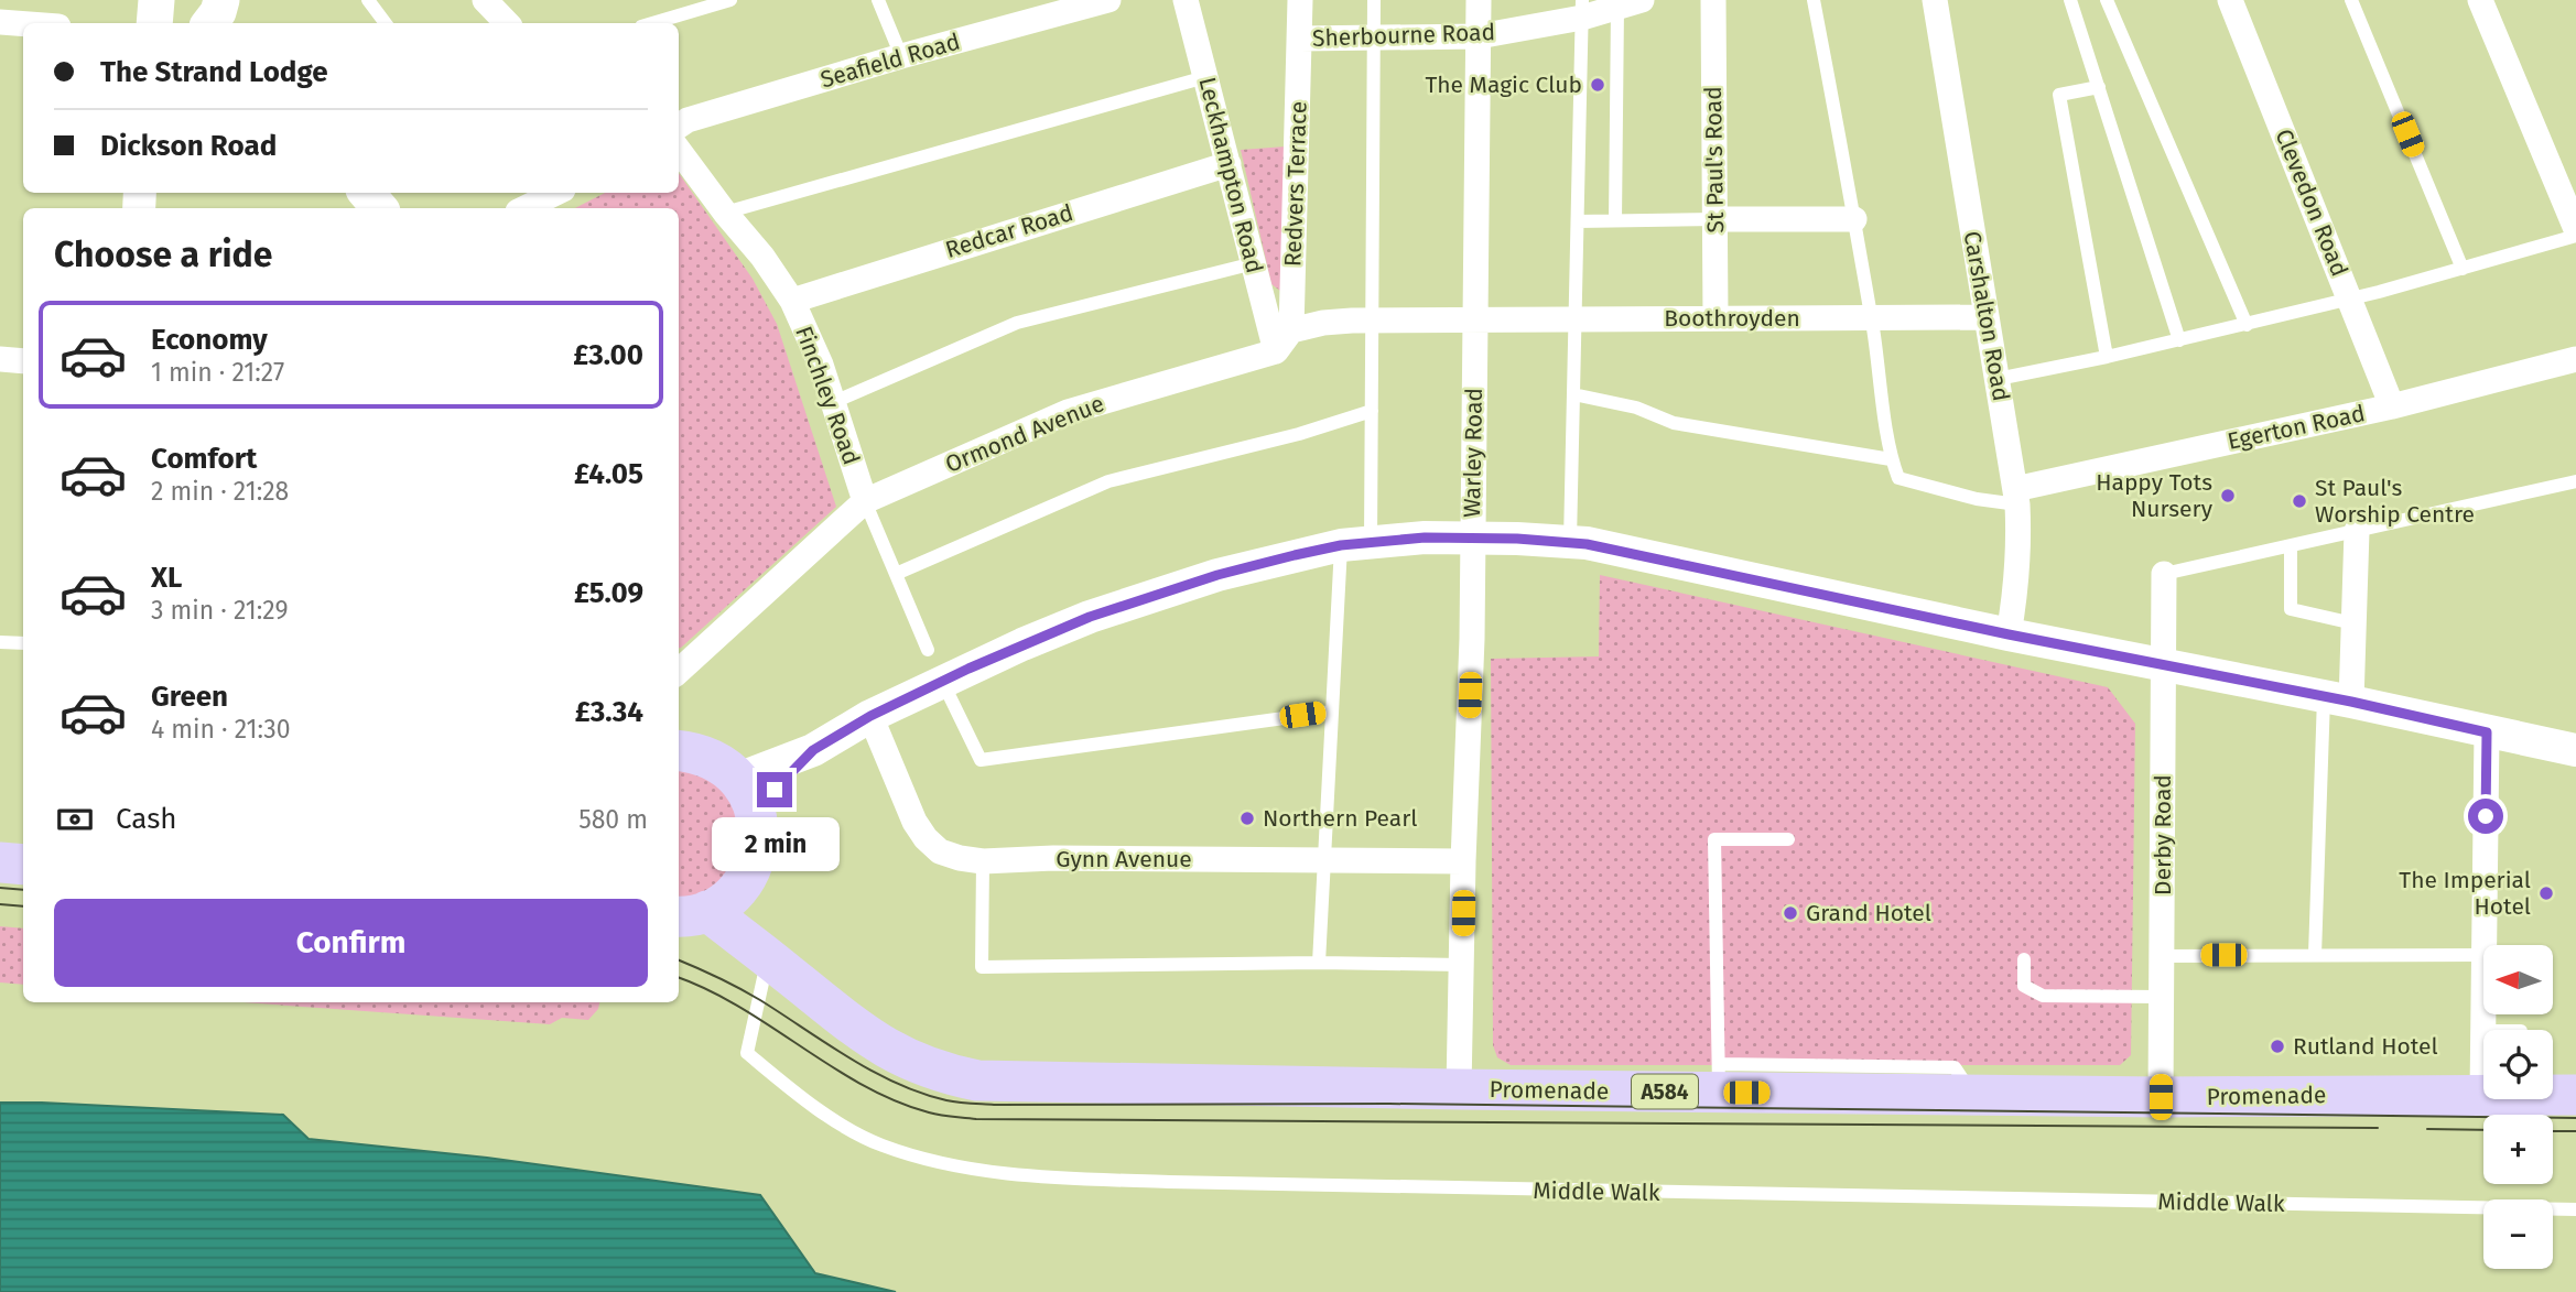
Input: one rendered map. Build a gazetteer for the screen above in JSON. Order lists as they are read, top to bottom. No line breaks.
{"streets":{"main road":["Promenade","A584"],"street":["Sherbourne Road","Seafield Road","St Paul's Road","Leckhampton Road","Redvers Terrace","Clevedon Road","Redcar Road","Carshalton Road","Boothroyden","Finchley Road","Egerton Road","Ormond Avenue","Warley Road","Derby Road","Gynn Avenue"],"lane":["Middle Walk"]},"crossings":[["Sherbourne Road","Redvers Terrace"],["Sherbourne Road","Warley Road"],["St Paul's Road","Boothroyden"],["Leckhampton Road","Redcar Road"],["Leckhampton Road","Ormond Avenue"],["Clevedon Road","Egerton Road"],["Redcar Road","Finchley Road"],["Carshalton Road","Boothroyden"],["Carshalton Road","Egerton Road"],["Boothroyden","Warley Road"],["Finchley Road","Ormond Avenue"],["Warley Road","Gynn Avenue"],["Warley Road","Promenade"],["Derby Road","Promenade"],["Promenade","A584"],["Promenade","Middle Walk"]],"places":["The Magic Club","Happy Tots Nursery","St Paul's Worship Centre","Northern Pearl","The Imperial Hotel","Grand Hotel","Rutland Hotel"],"north":"left","page":{"banner":["The Strand Lodge","Dickson Road"],"heading":"Choose a ride","list":[{"name":"Economy","note":"1 min · 21:27","value":"£3.00"},{"name":"Comfort","note":"2 min · 21:28","value":"£4.05"},{"name":"XL","note":"3 min · 21:29","value":"£5.09"},{"name":"Green","note":"4 min · 21:30","value":"£3.34"}],"pay":["Cash","580 m"],"bubble":"2 min","buttons":"Confirm","map_buttons":["+","−"]}}
